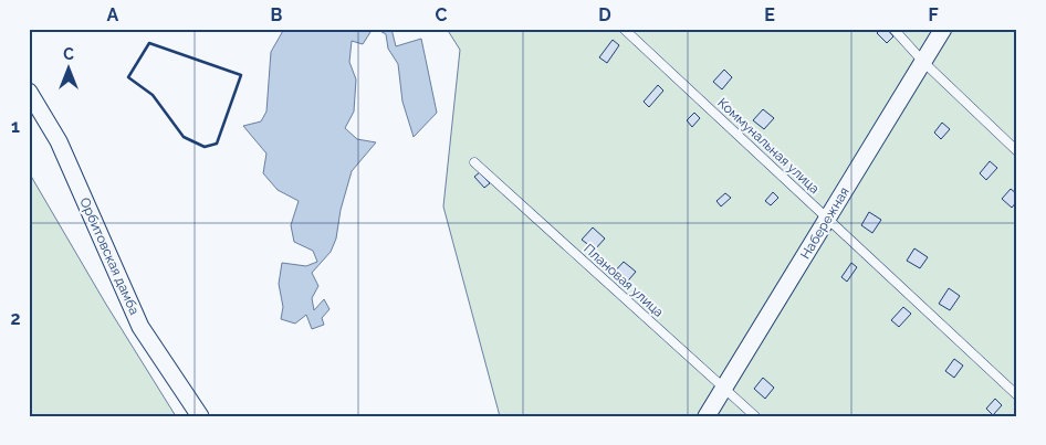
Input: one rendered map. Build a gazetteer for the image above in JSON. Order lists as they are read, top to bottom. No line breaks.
{"streets":{"street":["Набережная","Орбитовская дамба"],"lane":["Коммунальная улица","Плановая улица"]},"crossings":[["Коммунальная улица","Набережная"],["Набережная","Плановая улица"]],"north":"top","grid":{"columns":["A","B","C","D","E","F"],"rows":["1","2"]}}
